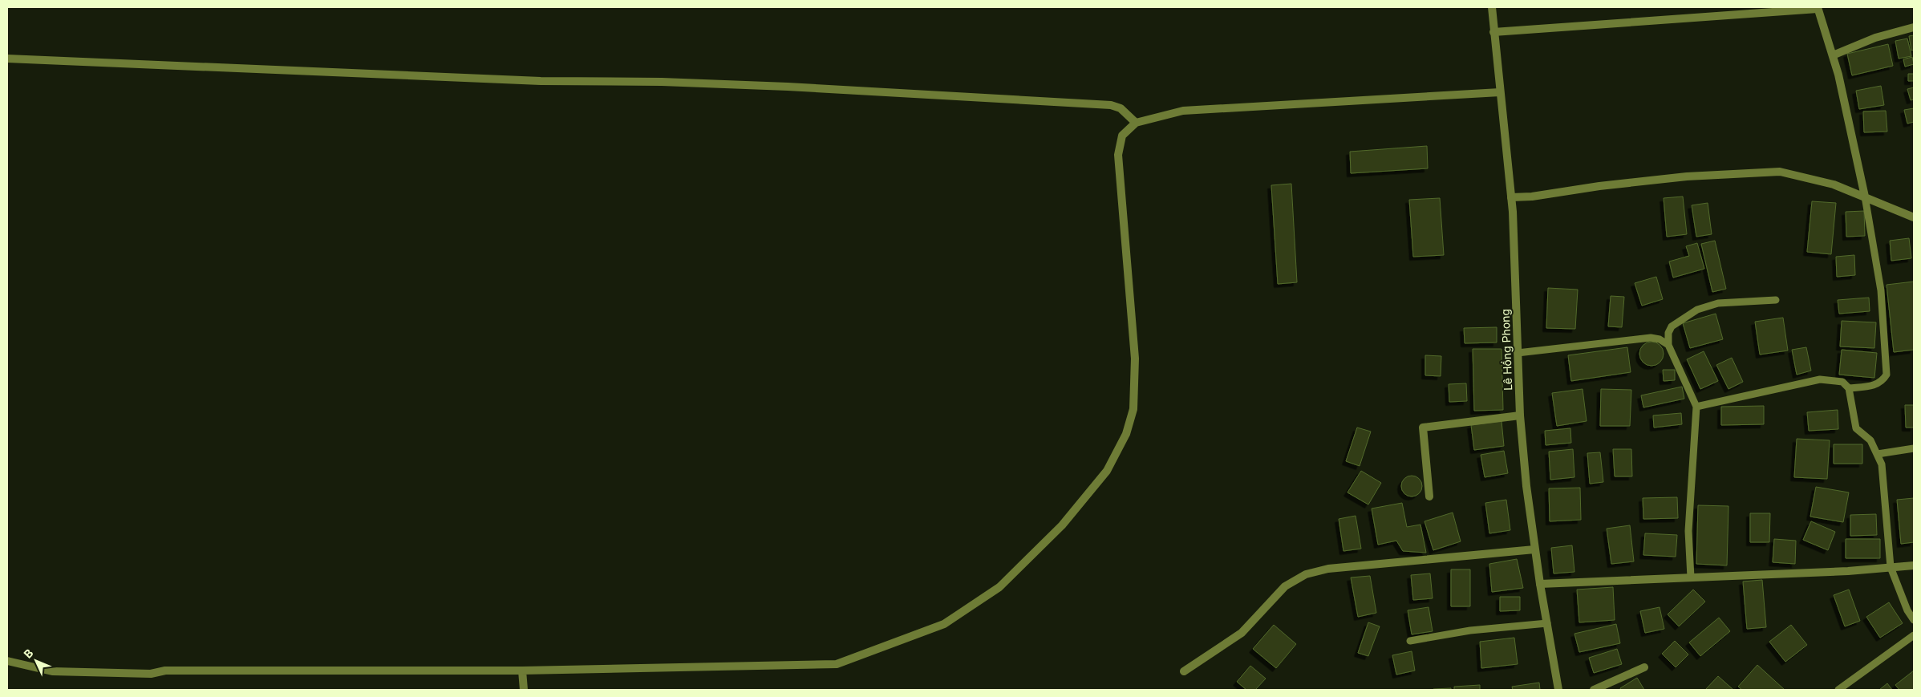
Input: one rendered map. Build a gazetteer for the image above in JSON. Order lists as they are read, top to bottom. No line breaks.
{"streets":{"street":["Lê Hồng Phong"]},"north":"top left"}
